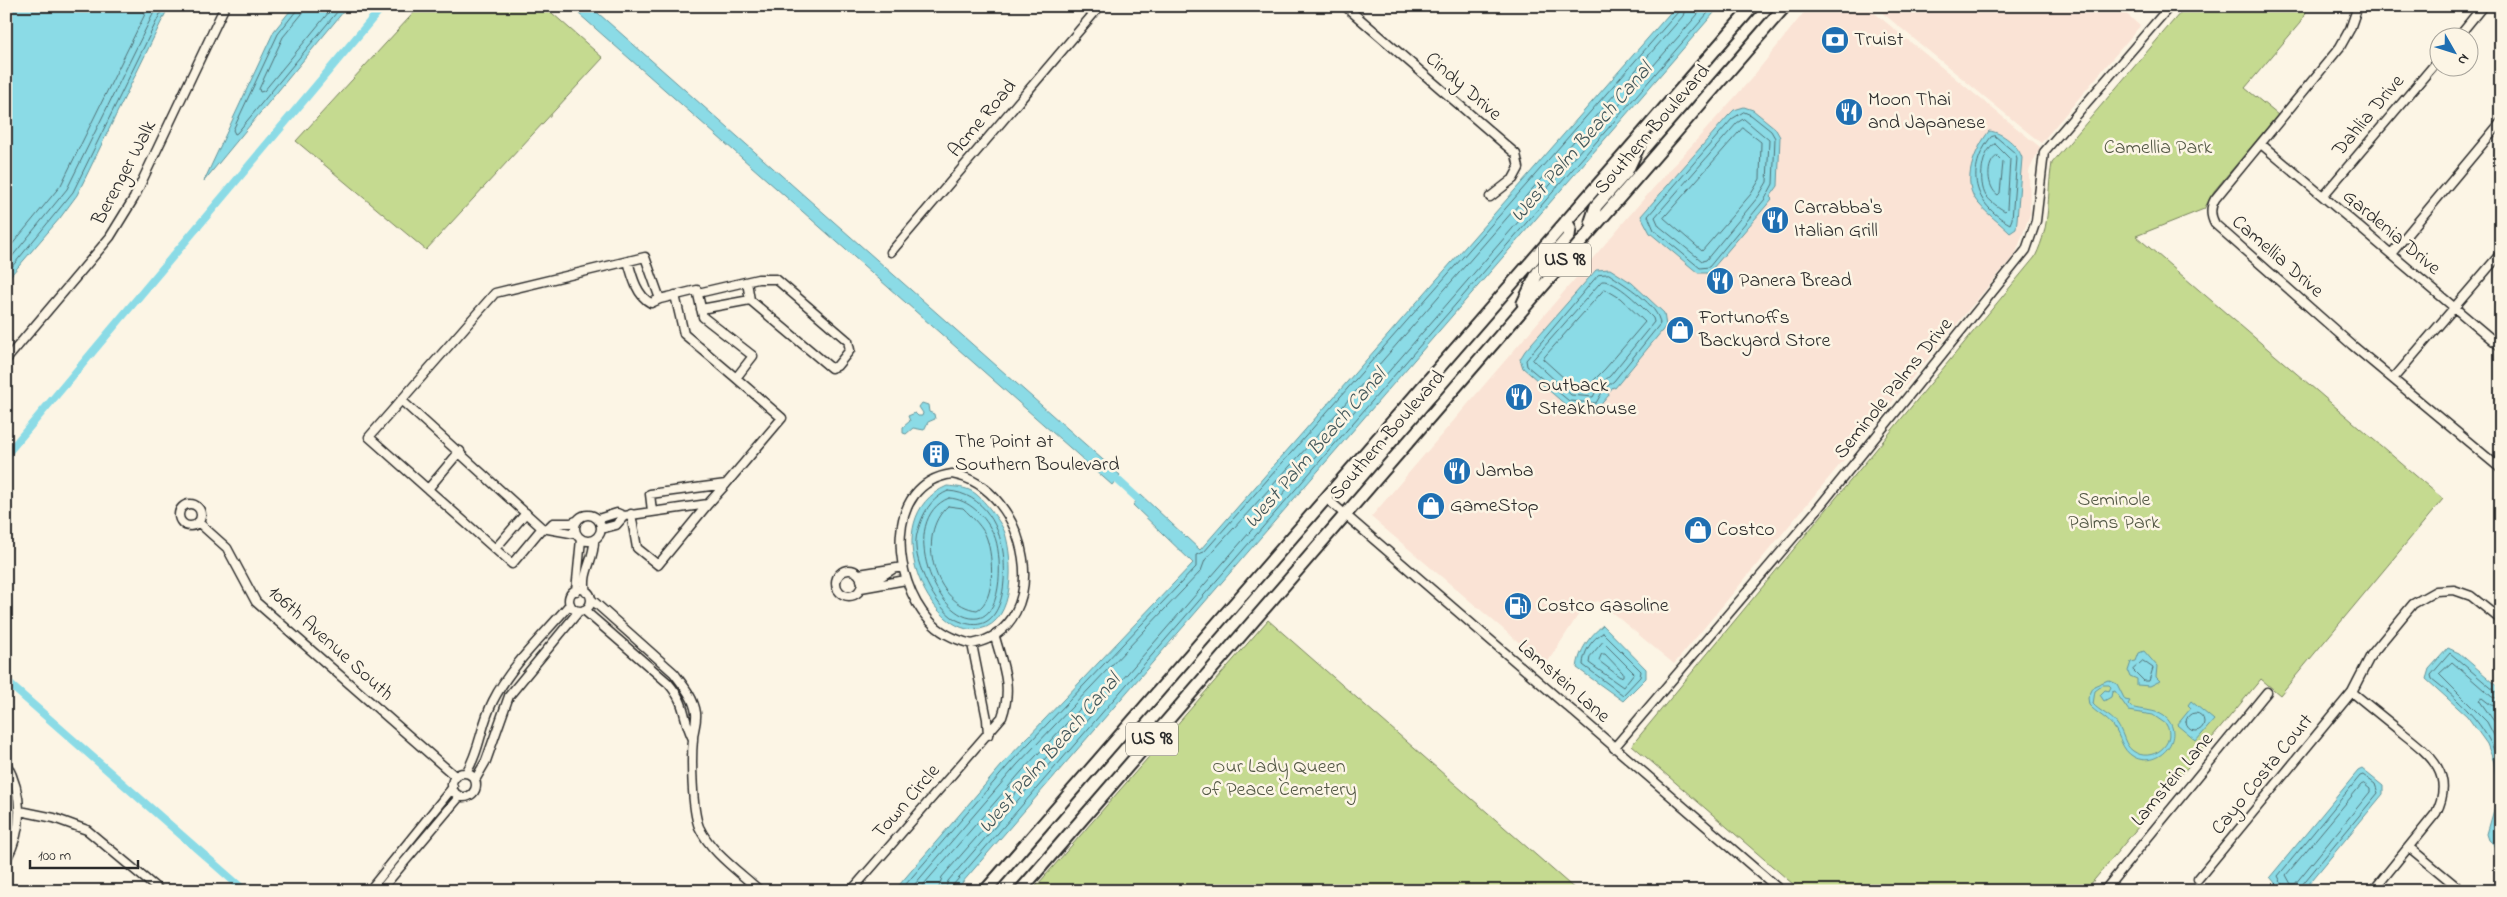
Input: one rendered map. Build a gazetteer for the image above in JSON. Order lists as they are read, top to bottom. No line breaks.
{"streets":{"highway":["Southern Boulevard","US 98"],"street":["Cindy Drive","Dahlia Drive","Acme Road","Berenger Walk","Gardenia Drive","Camellia Drive","Seminole Palms Drive","106th Avenue South","Lamstein Lane","Cayo Costa Court","Town Circle"]},"crossings":[["Dahlia Drive","Gardenia Drive"],["Southern Boulevard","Lamstein Lane"],["Gardenia Drive","Camellia Drive"],["Seminole Palms Drive","Lamstein Lane"]],"water":["West Palm Beach Canal"],"parks":["Camellia Park","Seminole Palms Park","Our Lady Queen of Peace Cemetery"],"places":{"bank":["Truist"],"restaurant":["Moon Thai and Japanese","Carrabba's Italian Grill","Panera Bread","Outback Steakhouse","Jamba"],"shop":["Fortunoffs Backyard Store","GameStop","Costco"],"building":["The Point at Southern Boulevard"],"fuel station":["Costco Gasoline"]},"scale_bar":"100 m","north":"bottom right"}
